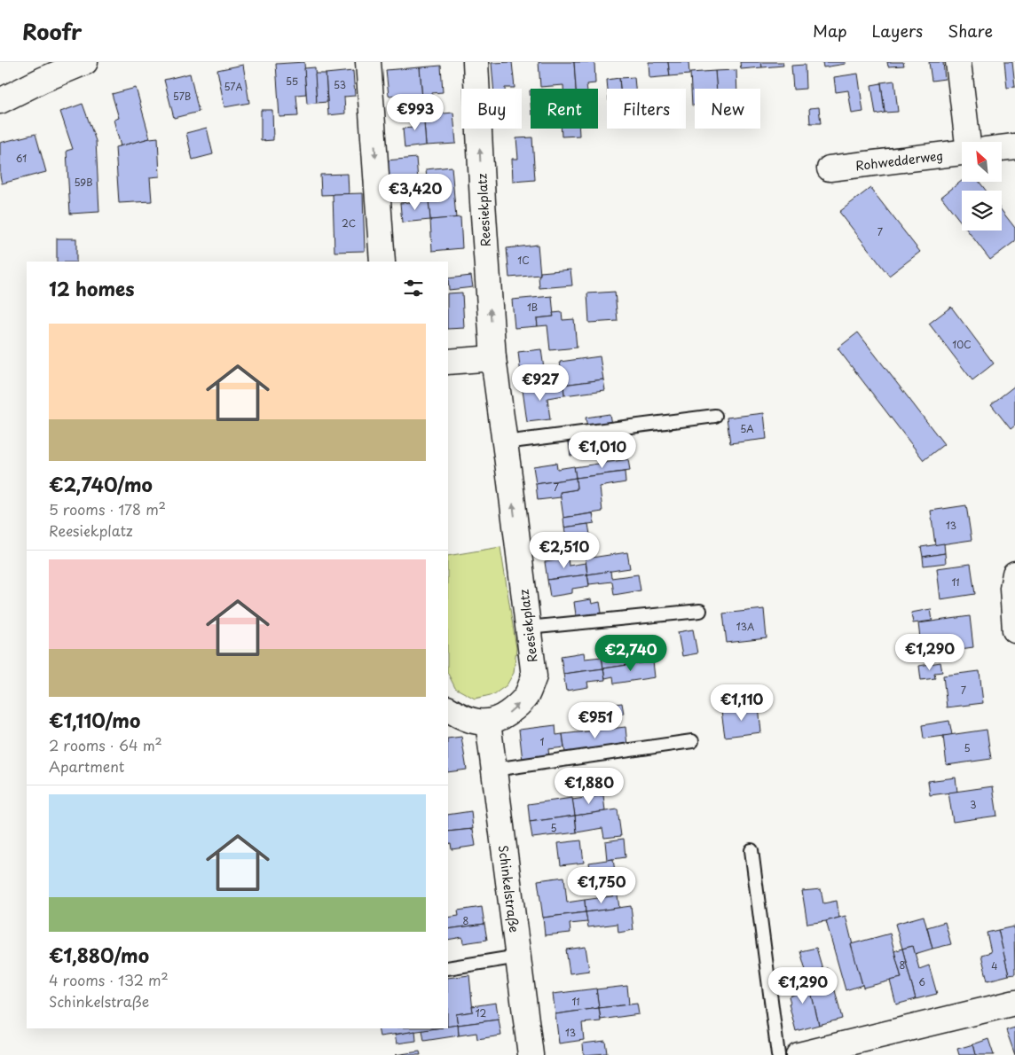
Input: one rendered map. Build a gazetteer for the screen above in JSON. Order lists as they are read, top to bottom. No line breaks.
{"streets":{"street":["Rohwedderweg","Reesiekplatz","Schinkelstraße"]},"crossings":[["Reesiekplatz","Schinkelstraße"]],"house_numbers":["55","53","57A","57B","61","59B","2C","7","1C","1B","10C","5A","7","13","11","13A","7","1","5","3","5","8","8","4","6","11","12","13"],"north":"top left","page":{"header":"Roofr","nav":["Map","Layers","Share"],"chip":["Buy","Rent","Filters","New"],"price":["€993","€3,420","€927","€1,010","€2,510","€1,290","€2,740","€1,110","€951","€1,880","€1,750","€1,290"],"heading":"12 homes","list":[{"name":"€2,740/mo","note":"5 rooms · 178 m² · Reesiekplatz"},{"name":"€1,110/mo","note":"2 rooms · 64 m² · Apartment"},{"name":"€1,880/mo","note":"4 rooms · 132 m² · Schinkelstraße"}]}}
